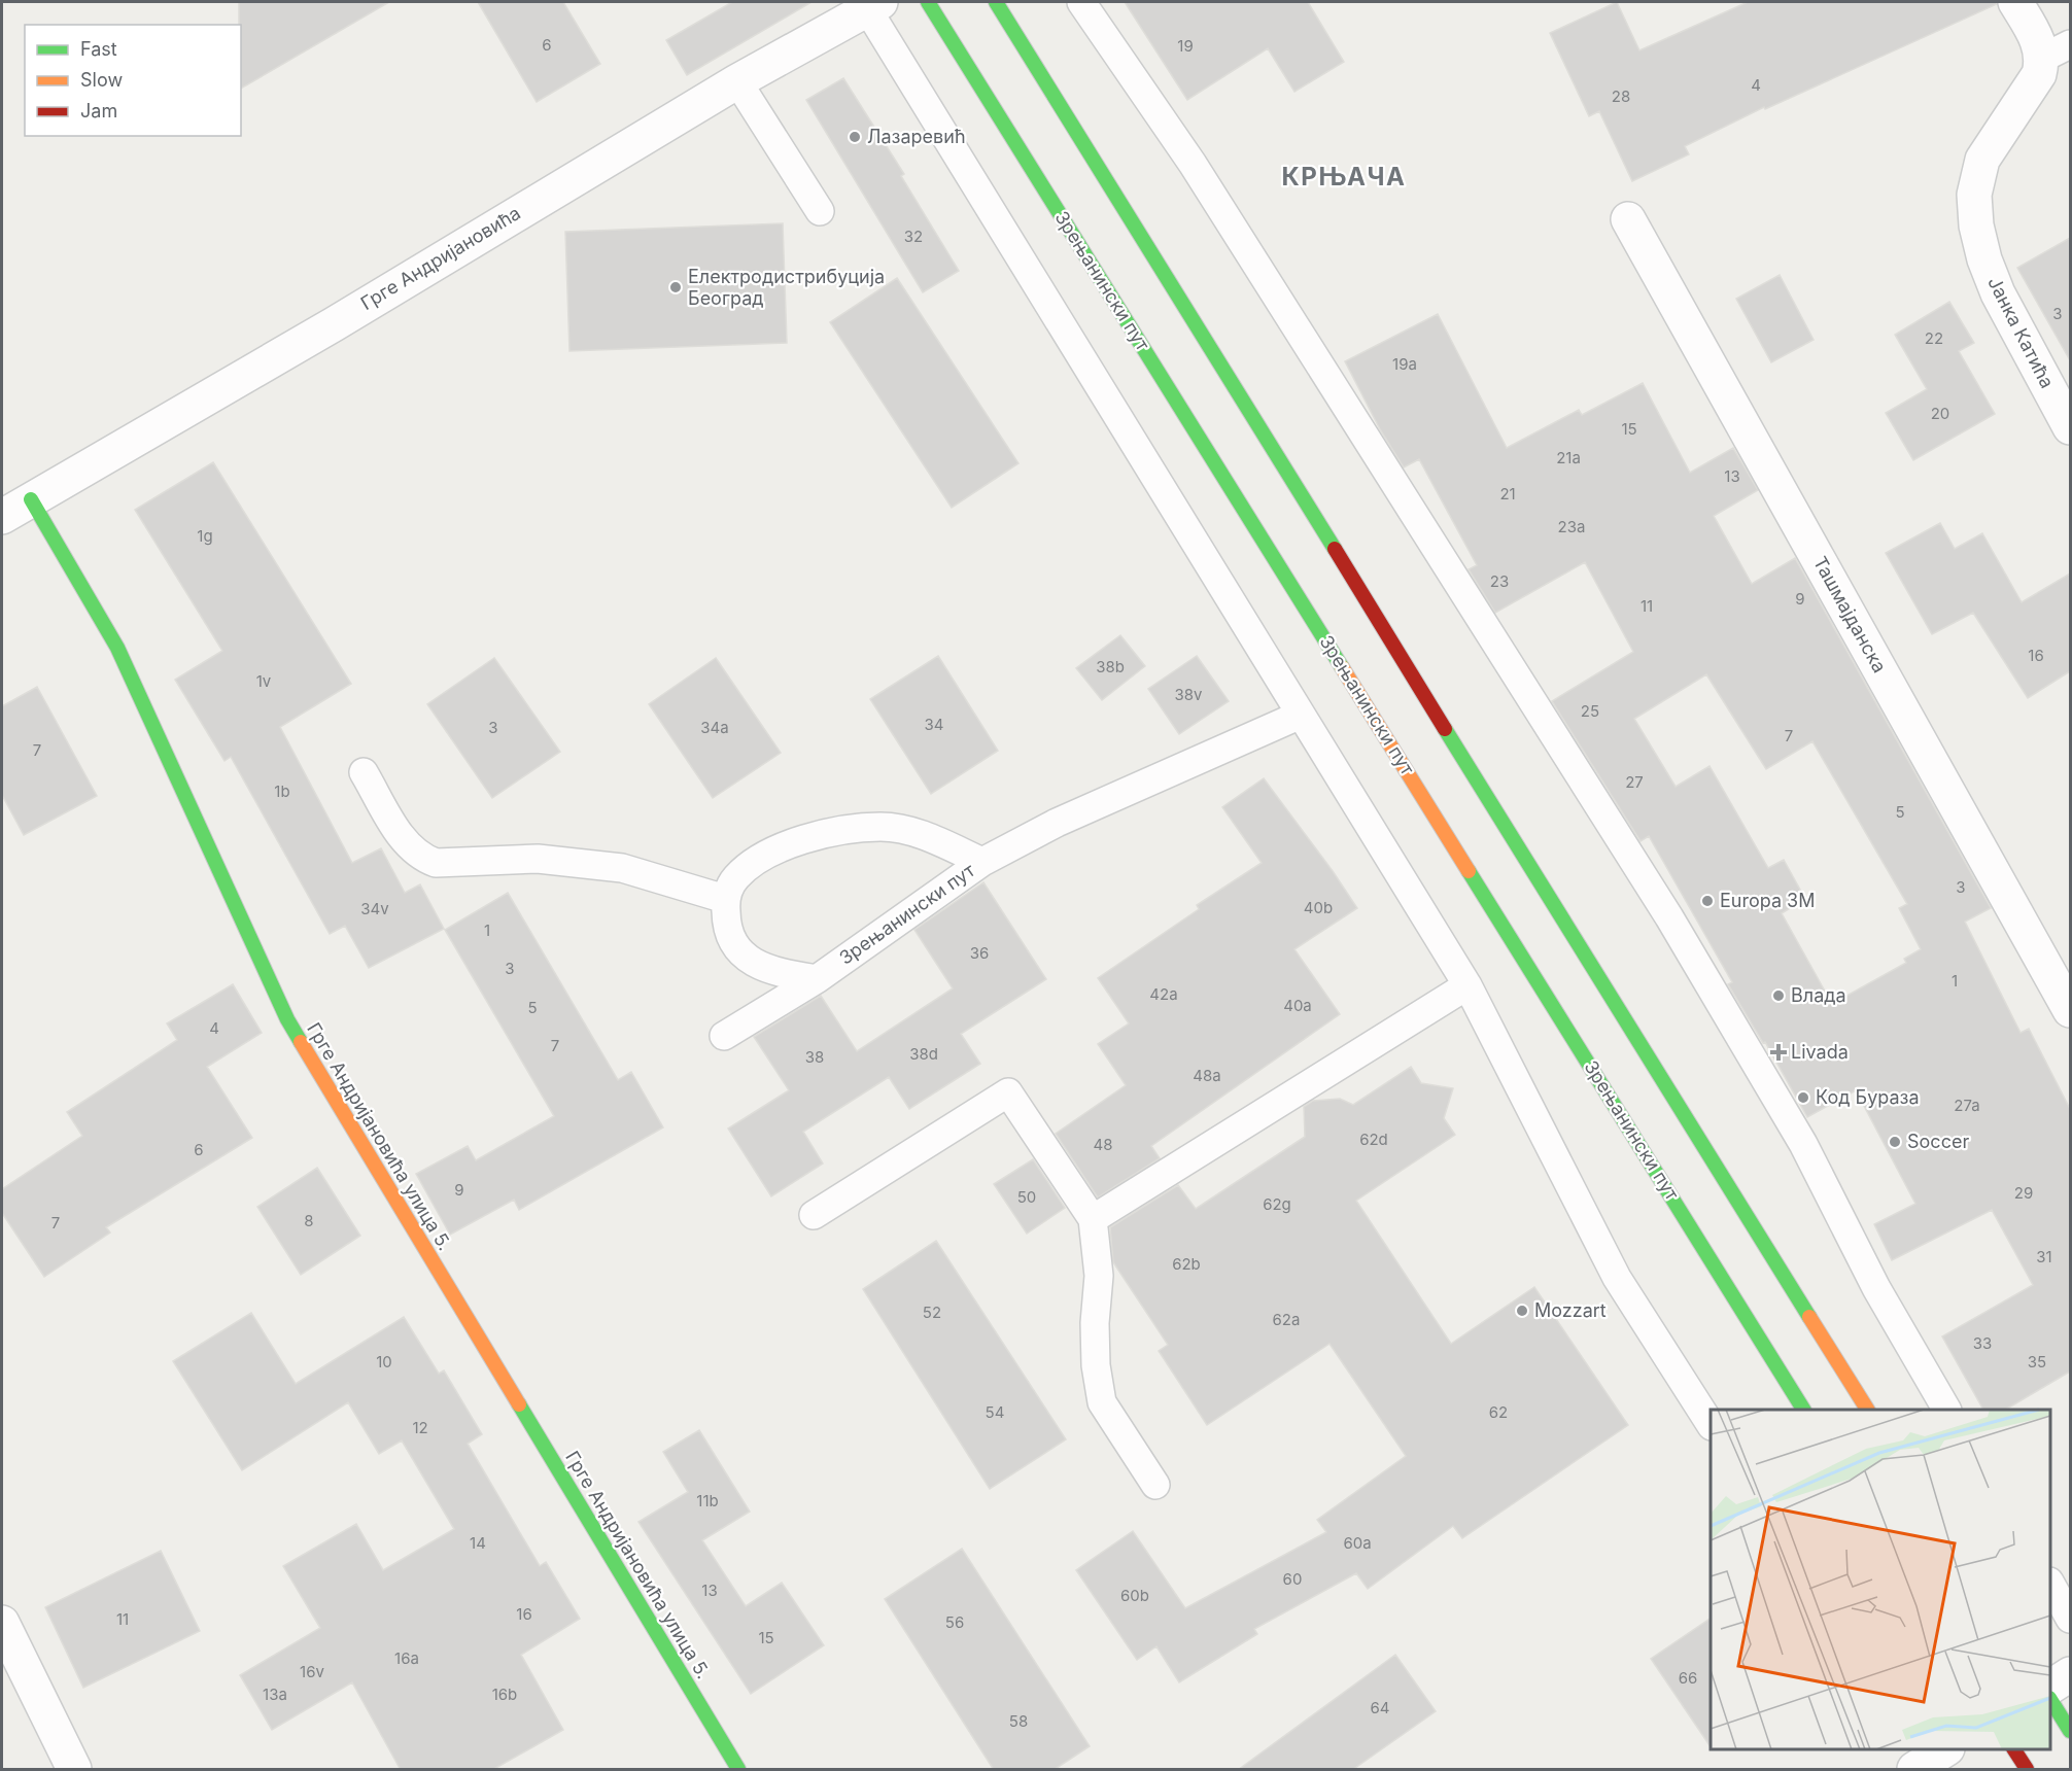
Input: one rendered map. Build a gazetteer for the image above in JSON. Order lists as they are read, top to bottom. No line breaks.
{"streets":{"main road":["Зрењанински пут","Грге Андријановића улица 5."],"street":["Грге Андријановића","Јанка Катића","Ташмајданска"]},"crossings":[["Грге Андријановића","Грге Андријановића улица 5."]],"districts":["КРЊАЧА"],"places":{"other":["Лазаревић","Електродистрибуција Београд","Europa 3M","Влада","Код Бураза","Soccer","Mozzart"],"health":["Livada"]},"house_numbers":["6","19","4","28","32","3","22","19a","20","15","21a","13","21","23a","1g","23","9","11","16","38b","1v","38v","25","34","3","34a","7","7","27","1b","5","3","40b","34v","1","36","3","1","42a","40a","5","4","7","38d","38","48a","27a","62d","48","6","9","29","50","62g","8","7","31","62b","52","62a","33","10","35","54","62","12","11b","14","60a","60","13","60b","16","11","56","15","16a","16v","66","13a","16b","64","58"],"legend":["Fast","Slow","Jam"]}
